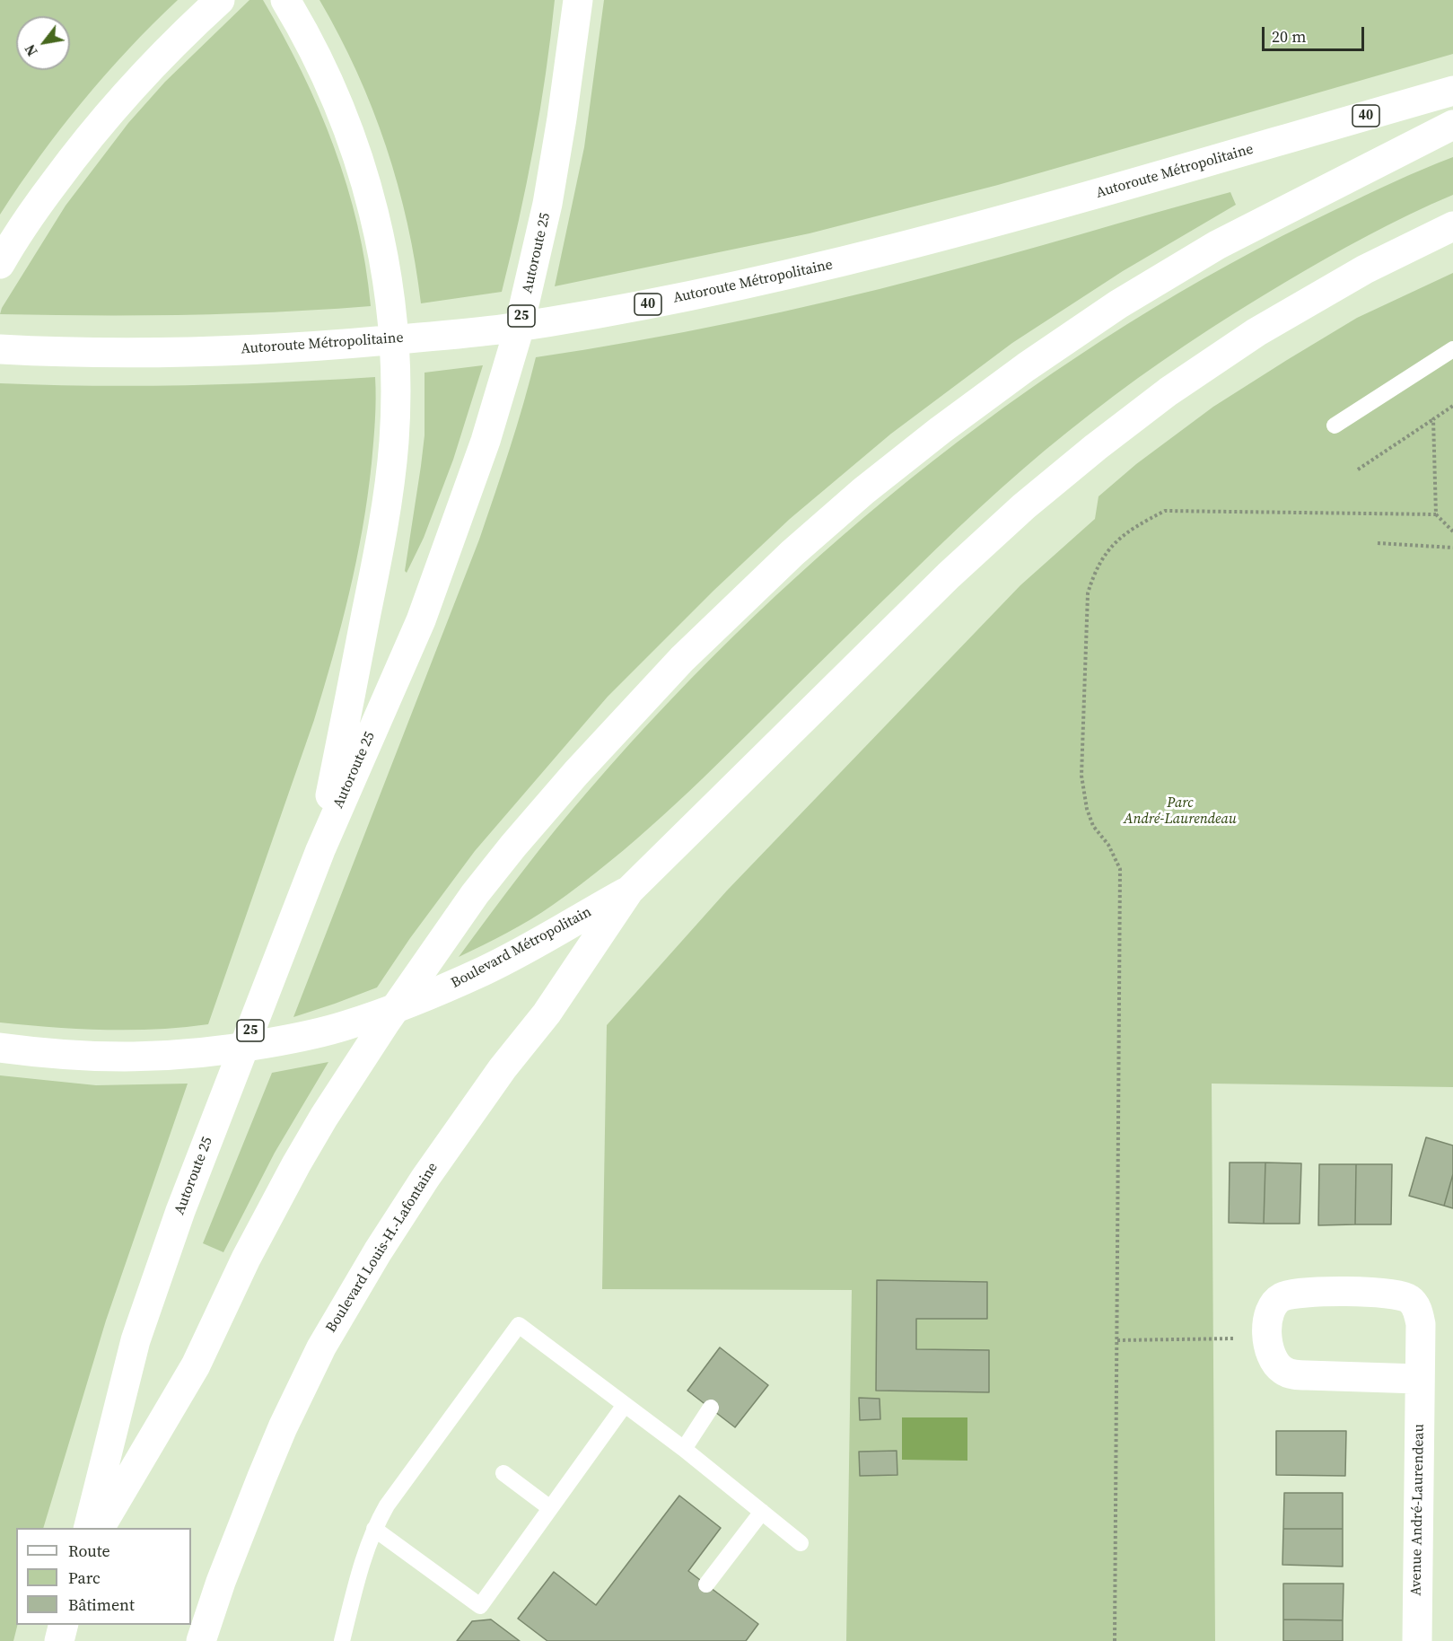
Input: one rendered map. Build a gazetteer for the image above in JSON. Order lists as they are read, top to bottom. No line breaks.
{"streets":{"main road":["40","Autoroute Métropolitaine","Autoroute 25","25","Boulevard Métropolitain","Boulevard Louis-H.-Lafontaine","Avenue André-Laurendeau"]},"crossings":[["Boulevard Métropolitain","Boulevard Louis-H.-Lafontaine"]],"parks":["Parc André-Laurendeau"],"legend":["Route","Parc","Bâtiment"],"scale_bar":"20 m","north":"bottom left"}
